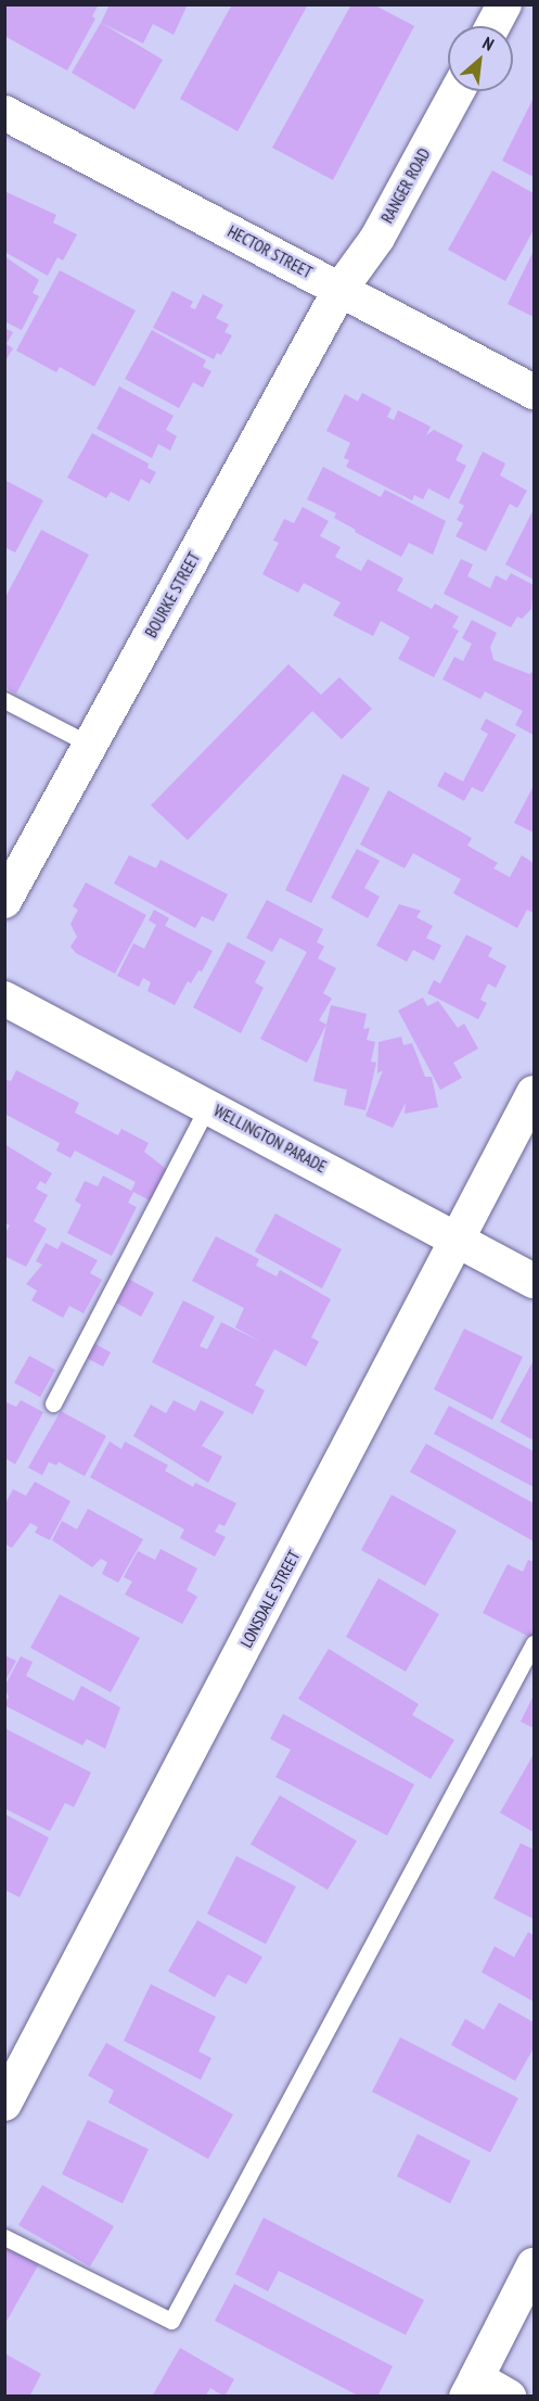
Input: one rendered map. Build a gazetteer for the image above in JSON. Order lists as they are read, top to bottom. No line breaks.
{"streets":{"street":["RANGER ROAD","HECTOR STREET","BOURKE STREET","WELLINGTON PARADE","LONSDALE STREET"]},"crossings":[["RANGER ROAD","HECTOR STREET"],["RANGER ROAD","BOURKE STREET"],["HECTOR STREET","BOURKE STREET"],["WELLINGTON PARADE","LONSDALE STREET"]],"north":"top right"}
